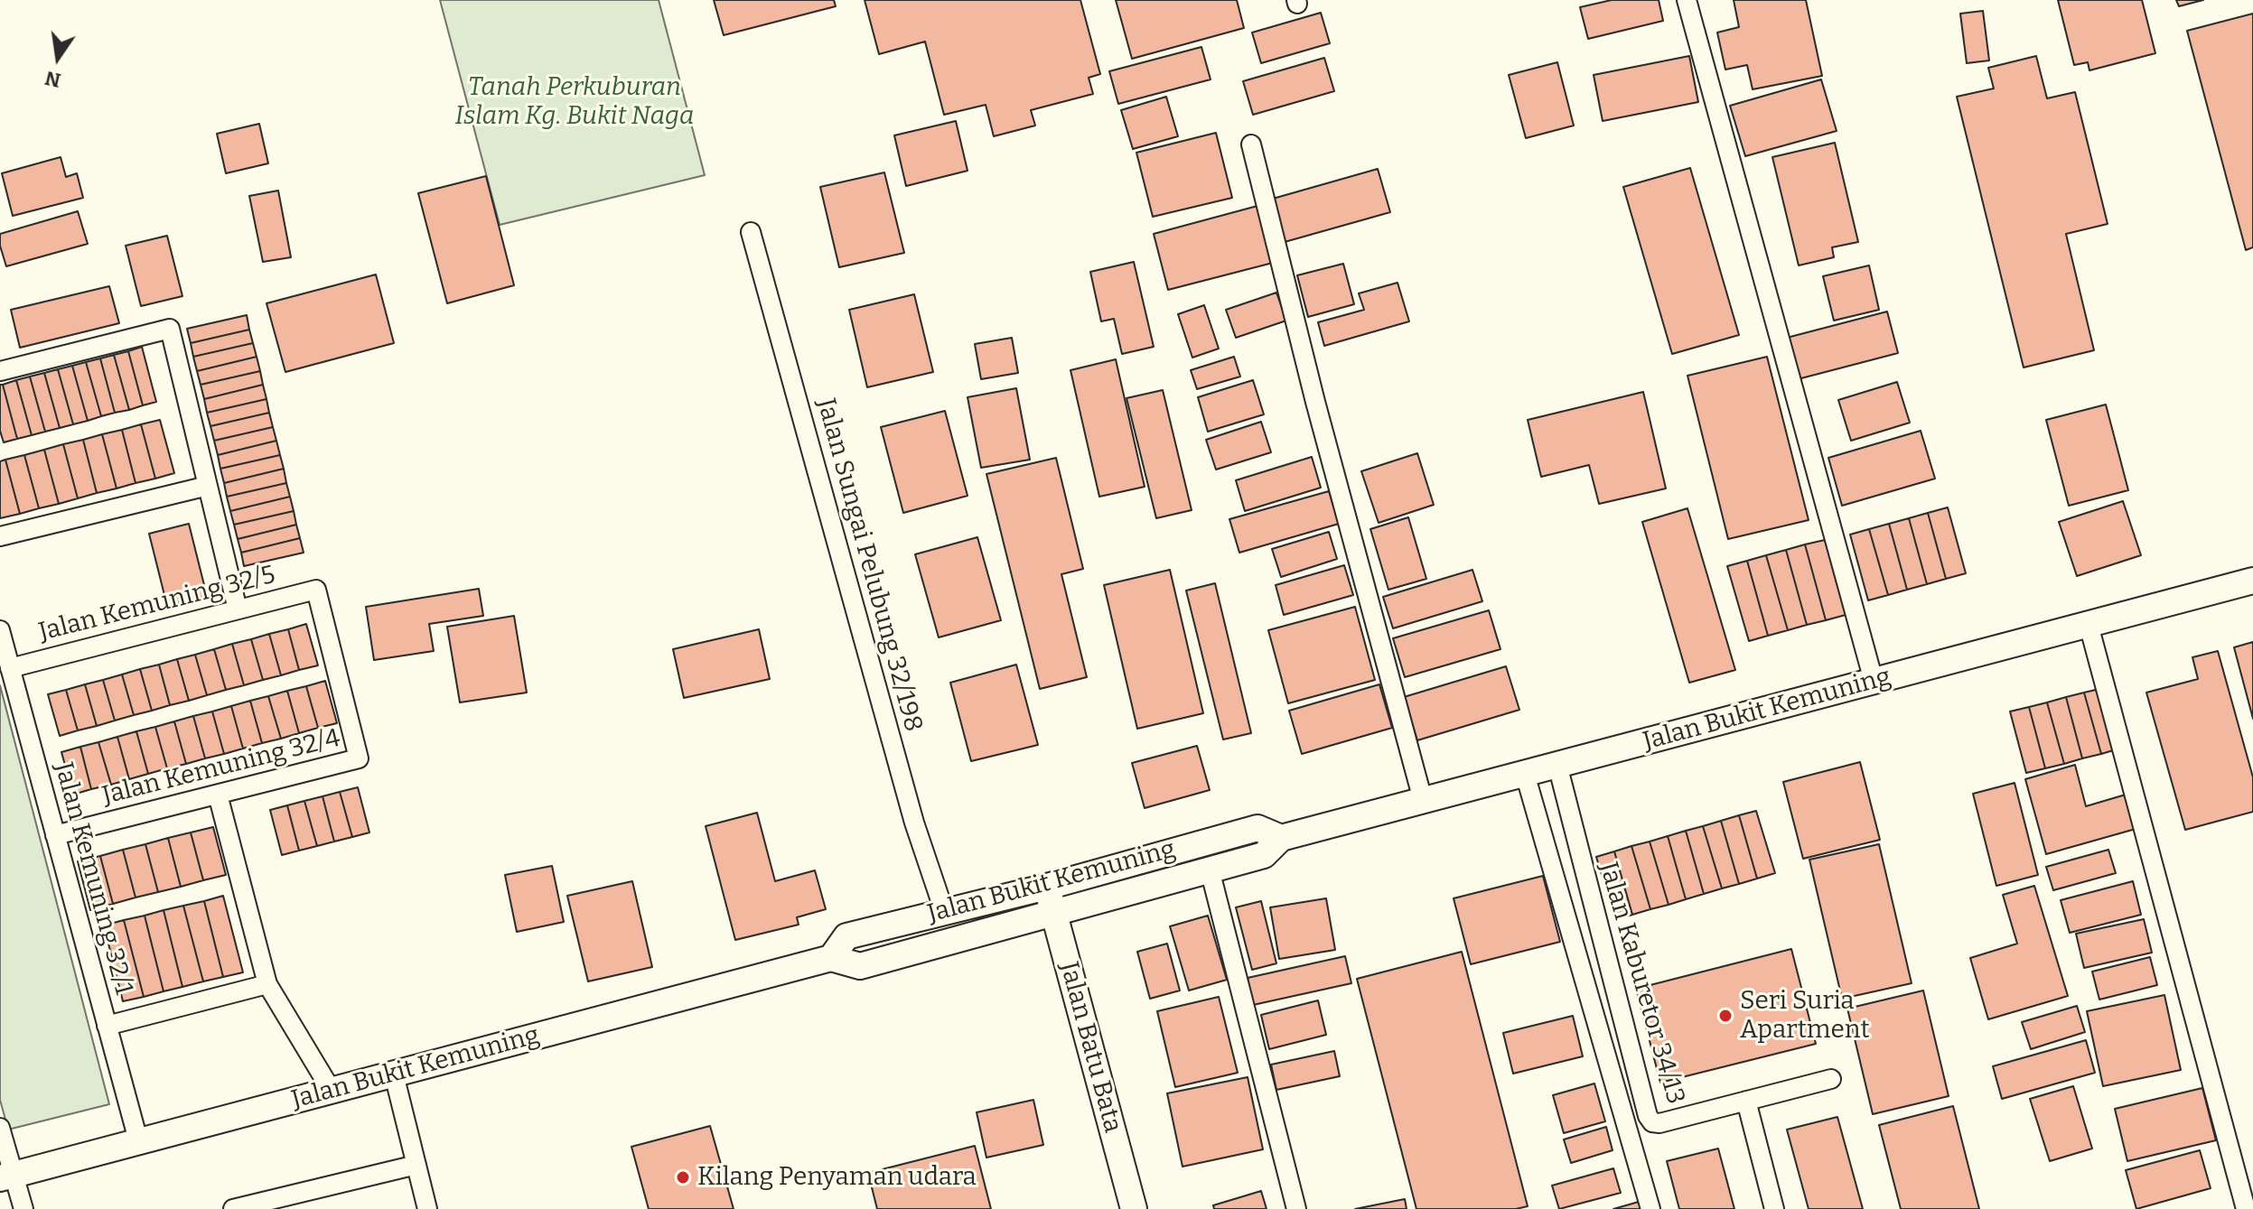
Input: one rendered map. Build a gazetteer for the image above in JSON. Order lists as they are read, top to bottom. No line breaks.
{"streets":{"main road":["Jalan Bukit Kemuning","Jalan Batu Bata"],"street":["Jalan Sungai Pelubung 32/198","Jalan Kemuning 32/5","Jalan Kemuning 32/4","Jalan Kemuning 32/1","Jalan Kaburetor 34/13"]},"crossings":[["Jalan Sungai Pelubung 32/198","Jalan Bukit Kemuning"],["Jalan Kemuning 32/5","Jalan Kemuning 32/4"],["Jalan Kemuning 32/5","Jalan Kemuning 32/1"],["Jalan Bukit Kemuning","Jalan Kemuning 32/1"],["Jalan Bukit Kemuning","Jalan Kaburetor 34/13"],["Jalan Bukit Kemuning","Jalan Batu Bata"],["Jalan Kemuning 32/4","Jalan Kemuning 32/1"]],"parks":["Tanah Perkuburan Islam Kg. Bukit Naga"],"places":["Seri Suria Apartment","Kilang Penyaman udara"],"north":"bottom"}
